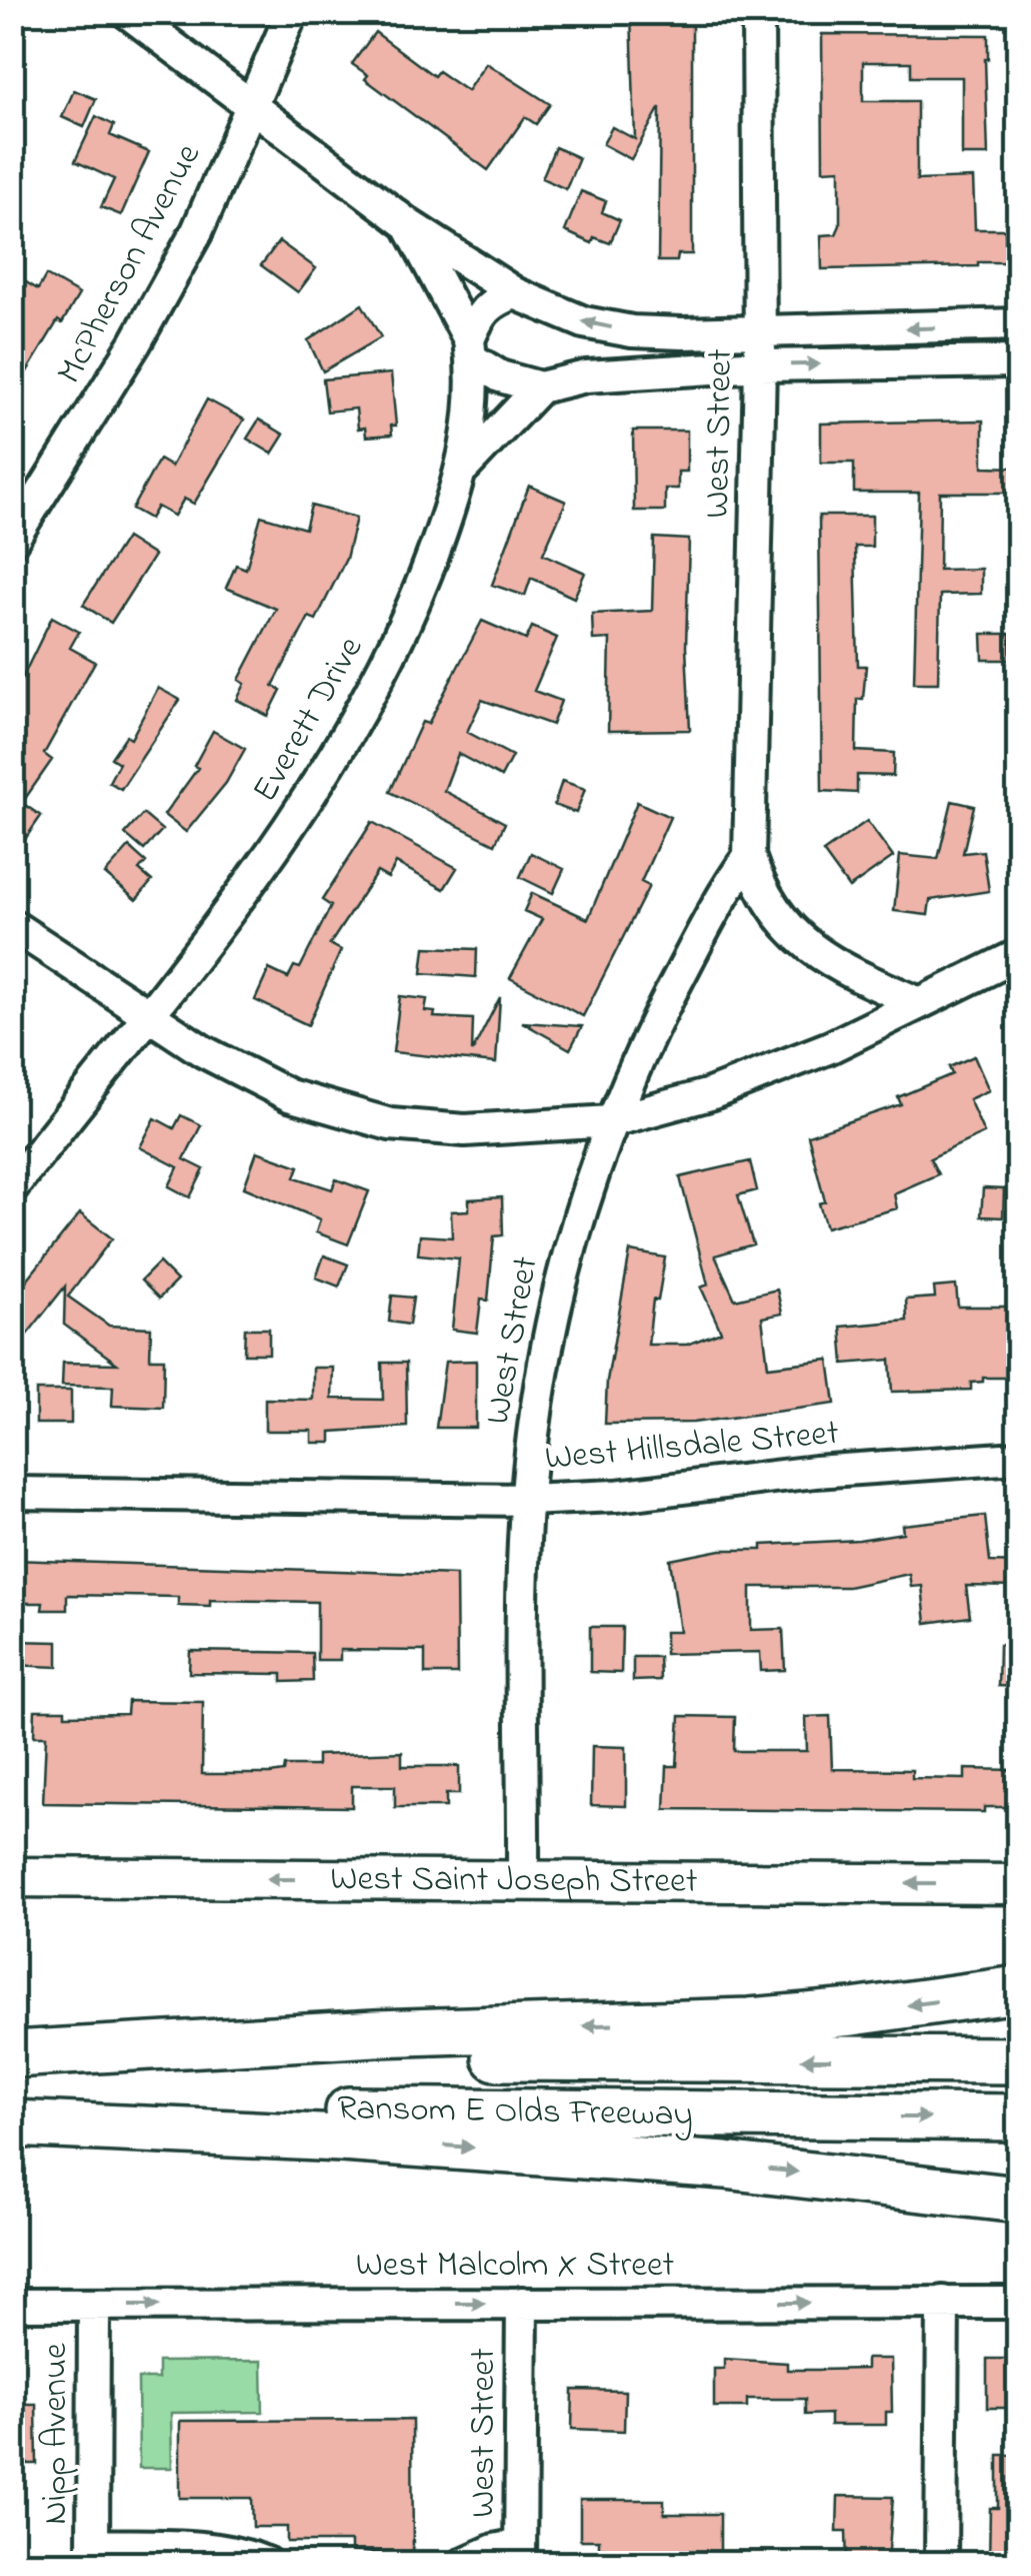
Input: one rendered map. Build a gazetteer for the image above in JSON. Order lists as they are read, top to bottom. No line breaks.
{"streets":{"highway":["Ransom E Olds Freeway"],"main road":["West Saint Joseph Street"],"street":["McPherson Avenue","West Street","Everett Drive","West Hillsdale Street","West Malcolm X Street","Nipp Avenue"]},"crossings":[["West Street","West Hillsdale Street"],["West Street","West Saint Joseph Street"],["West Street","West Malcolm X Street"],["West Malcolm X Street","Nipp Avenue"]],"one_way":["West Saint Joseph Street","West Malcolm X Street"]}
